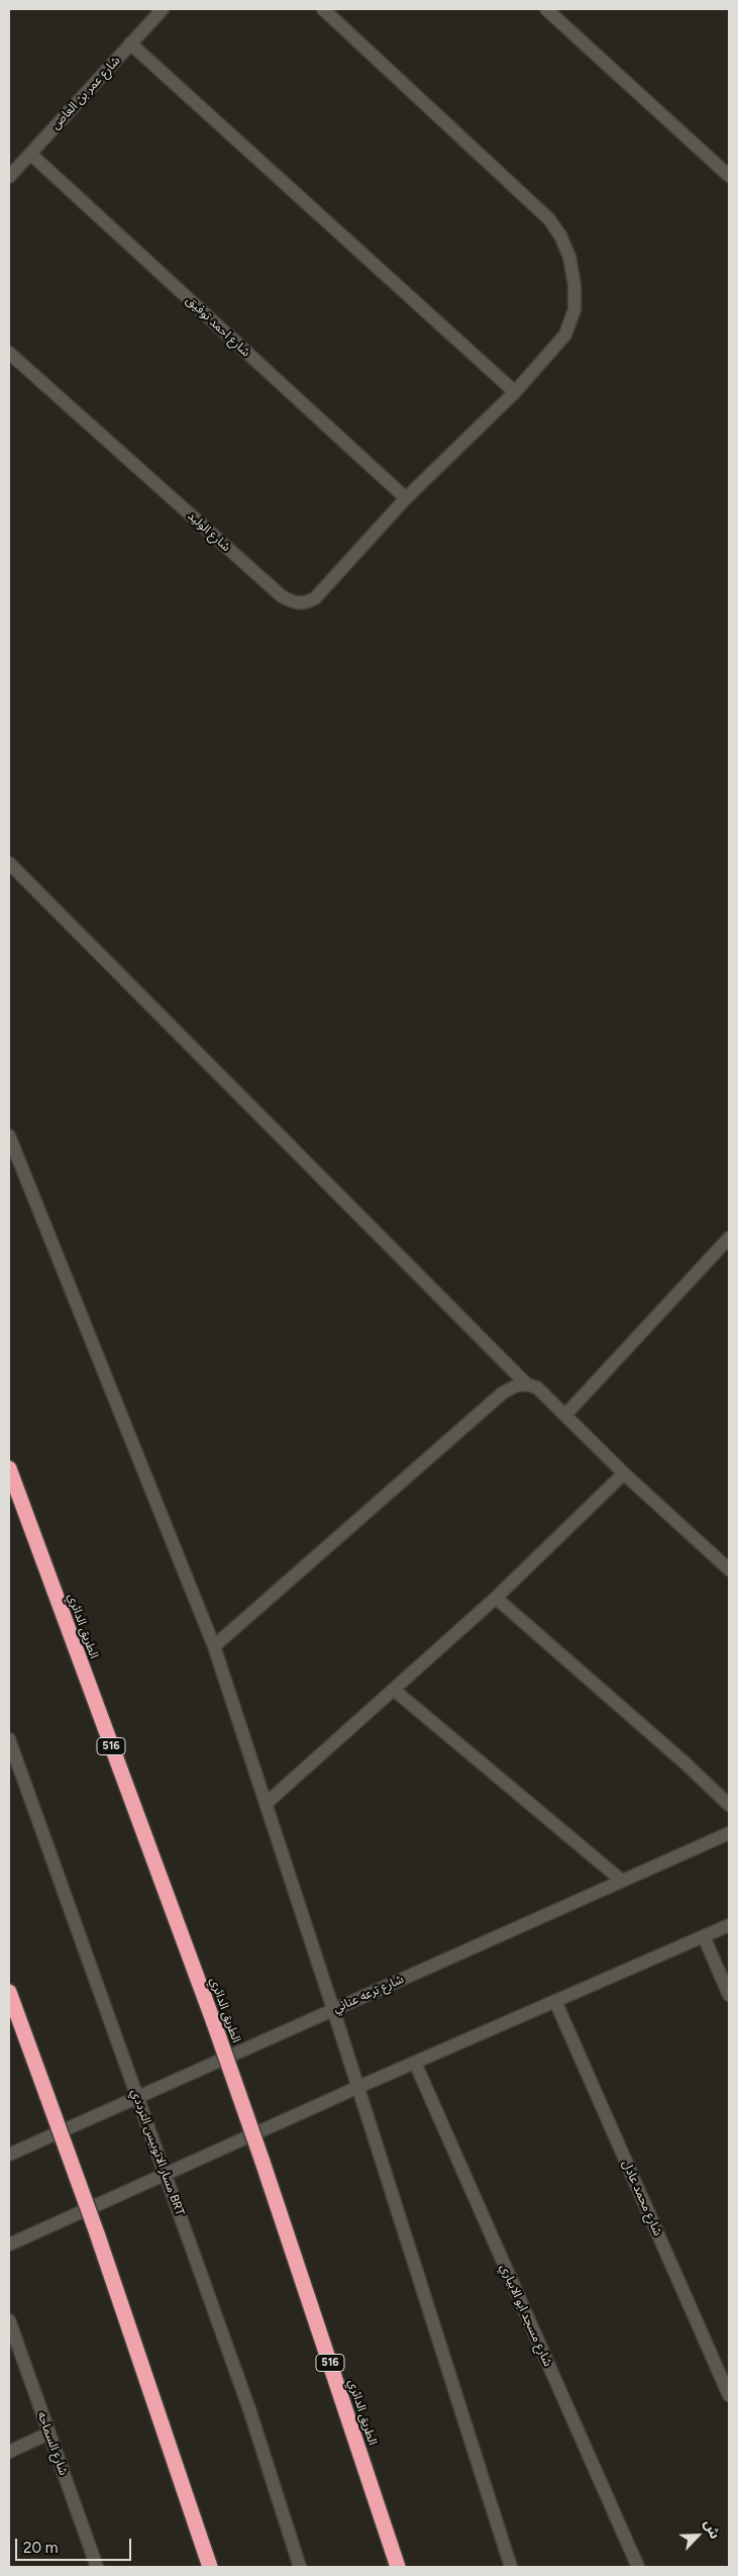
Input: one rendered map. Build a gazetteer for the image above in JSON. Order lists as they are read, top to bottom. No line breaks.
{"streets":{"highway":["الطريق الدائري","516"],"street":["شارع عمر بن العاص","شارع احمد توفيق","شارع الوليد","شارع ترعه عناني","مسار الاتوبيس الترددي BRT","شارع محمد عادل","شارع مسجد ابو الابياري","شارع السماحه"]},"crossings":[["شارع عمر بن العاص","شارع احمد توفيق"],["شارع احمد توفيق","شارع الوليد"]],"scale_bar":"20 m","north":"top right"}
